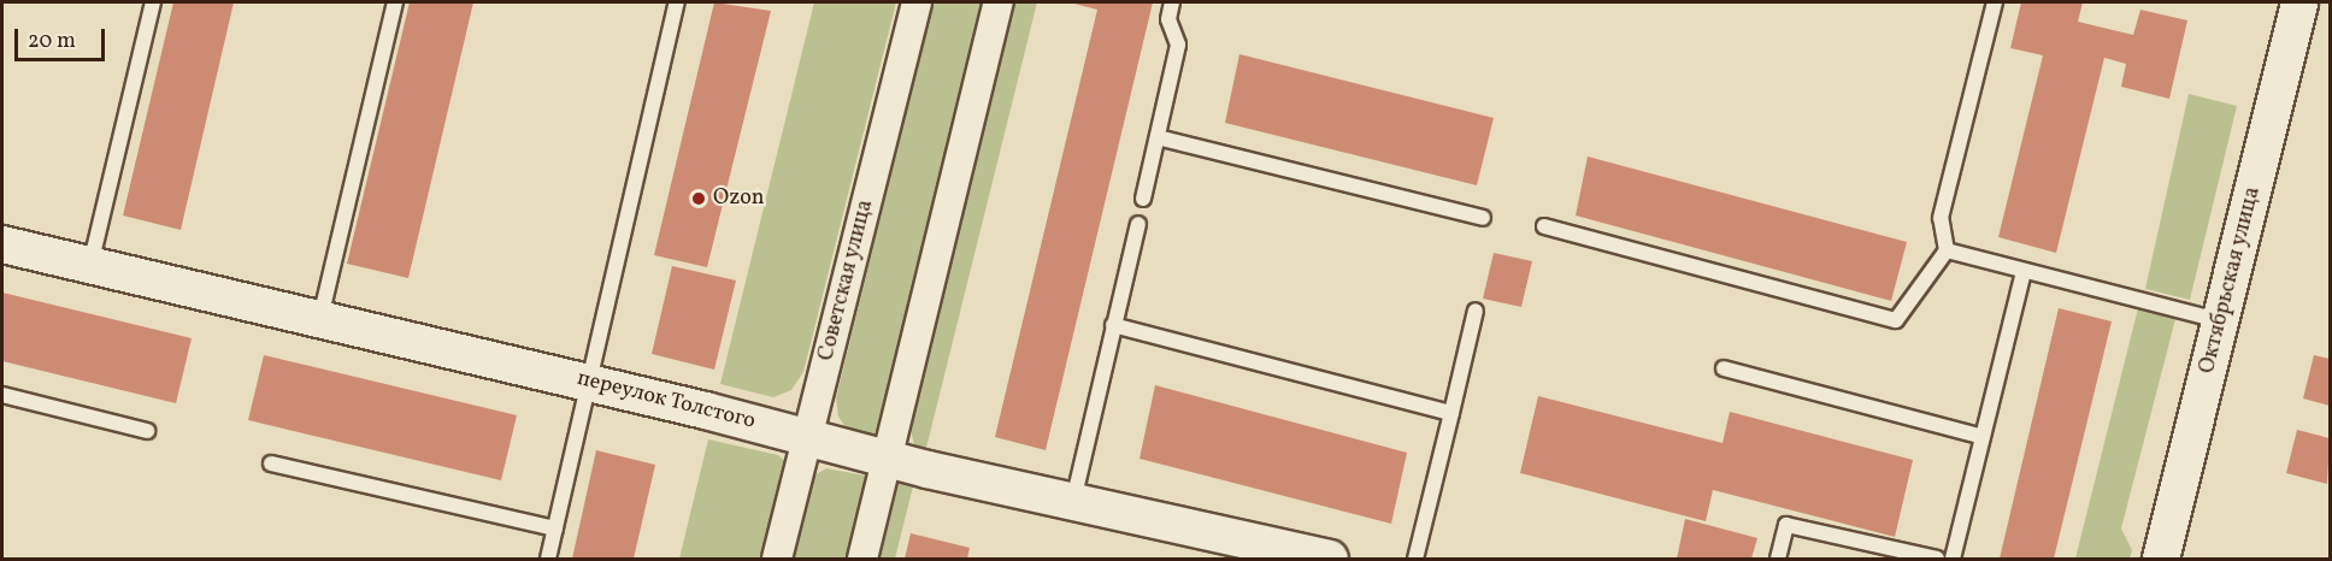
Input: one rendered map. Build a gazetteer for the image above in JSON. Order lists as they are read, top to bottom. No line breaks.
{"streets":{"street":["Советская улица","Октябрьская улица","переулок Толстого"]},"crossings":[["Советская улица","переулок Толстого"]],"places":["Ozon"],"scale_bar":"20 m"}
